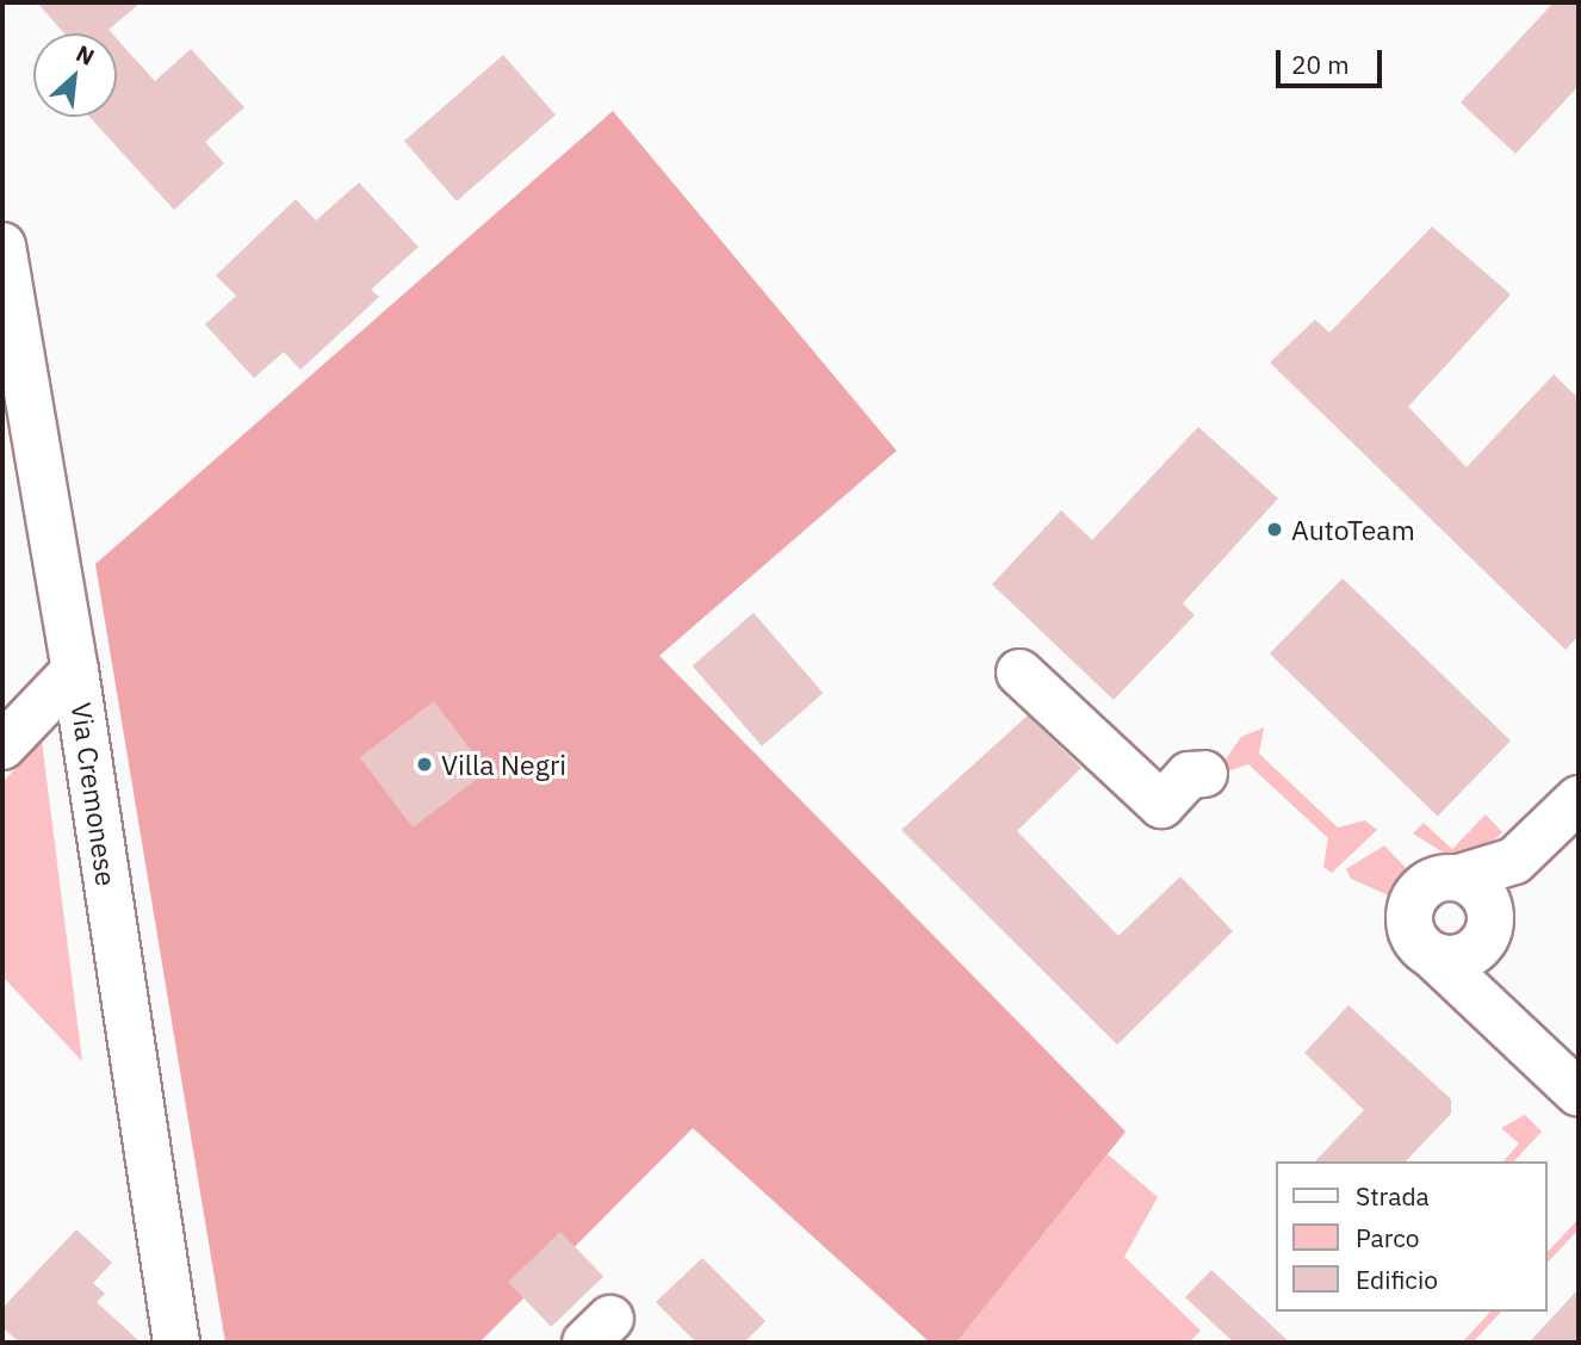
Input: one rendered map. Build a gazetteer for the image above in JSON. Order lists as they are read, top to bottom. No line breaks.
{"streets":{"main road":["Via Cremonese"]},"places":["AutoTeam","Villa Negri"],"legend":["Strada","Parco","Edificio"],"scale_bar":"20 m","north":"top right"}
